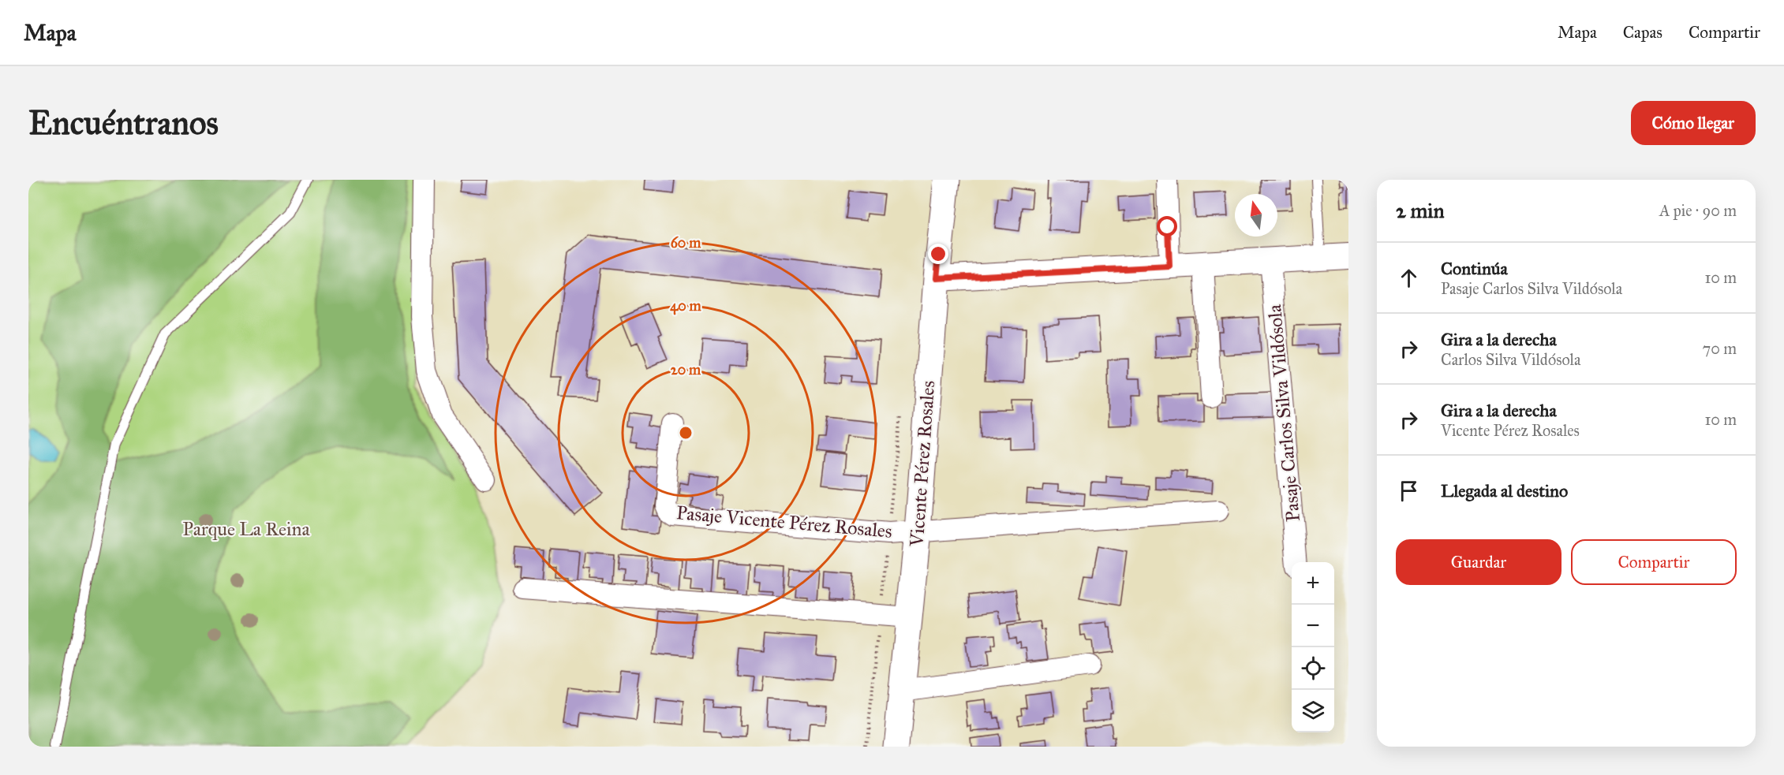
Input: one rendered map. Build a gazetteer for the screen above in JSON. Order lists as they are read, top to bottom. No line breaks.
{"streets":{"main road":["Vicente Pérez Rosales"],"street":["Pasaje Carlos Silva Vildósola","Pasaje Vicente Pérez Rosales"]},"crossings":[["Vicente Pérez Rosales","Pasaje Vicente Pérez Rosales"]],"parks":["Parque La Reina"],"north":"top","page":{"header":"Mapa","nav":["Mapa","Capas","Compartir"],"buttons":["Cómo llegar",["Guardar","Compartir"]],"title":"Encuéntranos","heading":["2 min","A pie · 90 m"],"list":[["Continúa","Pasaje Carlos Silva Vildósola","10 m"],["Gira a la derecha","Carlos Silva Vildósola","70 m"],["Gira a la derecha","Vicente Pérez Rosales","10 m"],"Llegada al destino"],"map_buttons":["+","−"]},"rings":["60 m","40 m","20 m"]}
